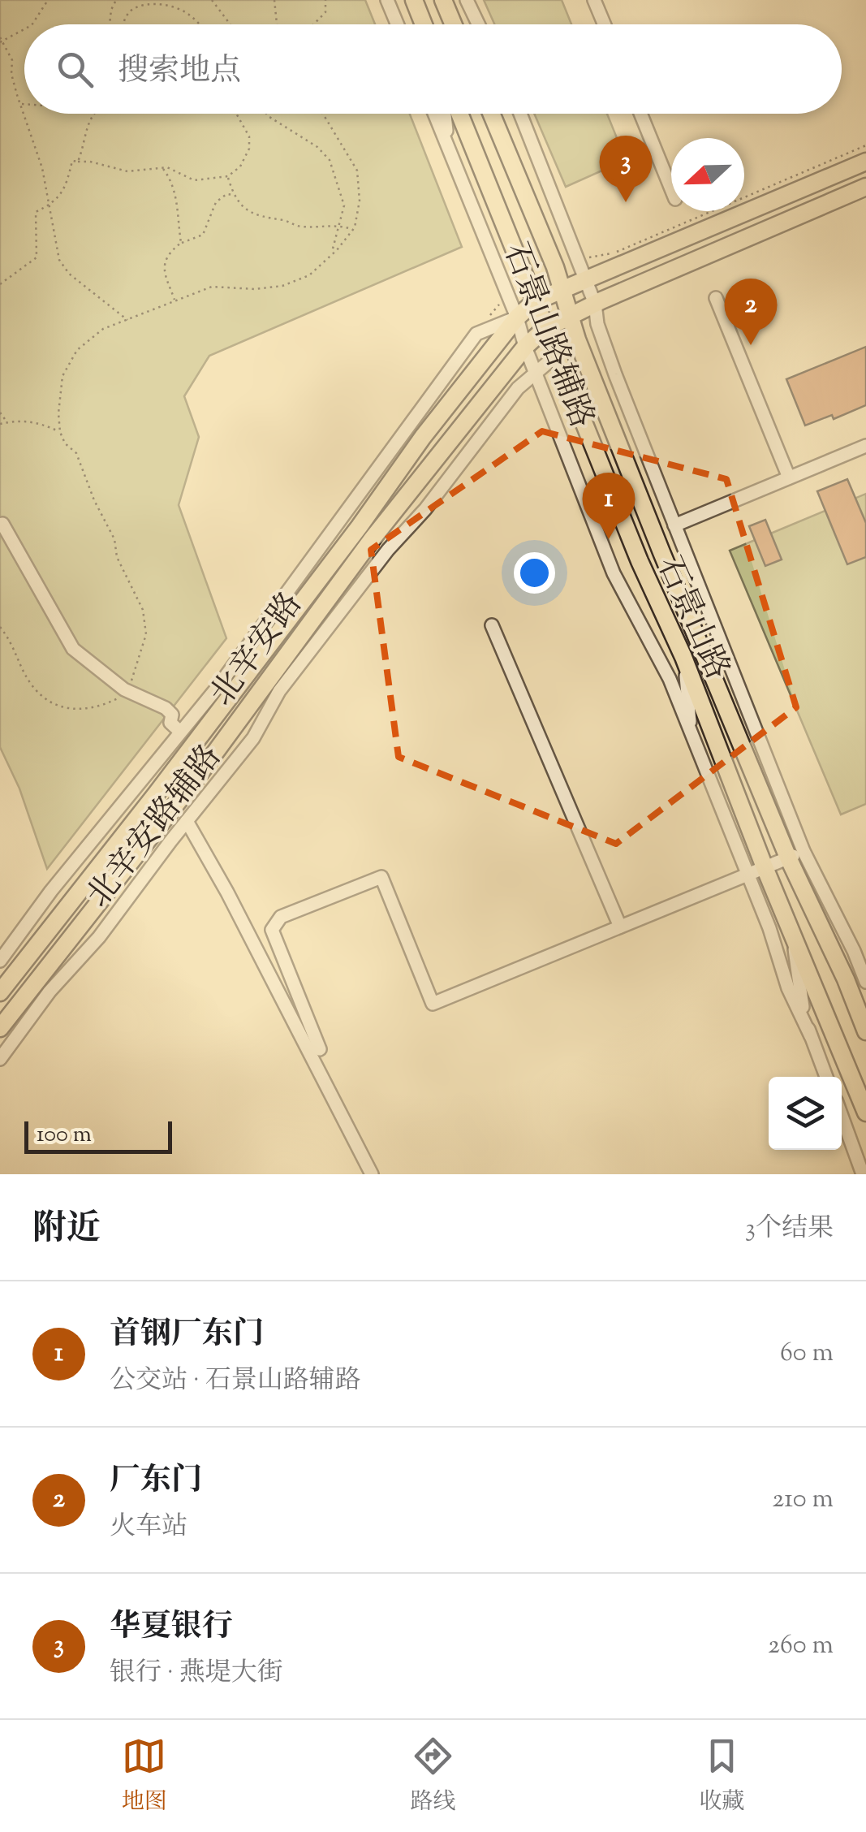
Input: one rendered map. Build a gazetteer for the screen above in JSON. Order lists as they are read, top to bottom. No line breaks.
{"streets":{"main road":["石景山路","北辛安路"],"street":["石景山路辅路","北辛安路辅路"]},"crossings":[["石景山路辅路","石景山路"],["石景山路辅路","北辛安路"],["石景山路辅路","北辛安路辅路"],["石景山路","北辛安路"],["石景山路","北辛安路辅路"]],"scale_bar":"100 m","north":"left","page":{"search":"搜索地点","pins":["3","2","1"],"scale":"100 m","heading":["附近","3个结果"],"list":[{"mark":"1","name":"首钢厂东门","note":"公交站 · 石景山路辅路","value":"60 m"},{"mark":"2","name":"厂东门","note":"火车站","value":"210 m"},{"mark":"3","name":"华夏银行","note":"银行 · 燕堤大街","value":"260 m"}],"nav":["地图","路线","收藏"]}}
